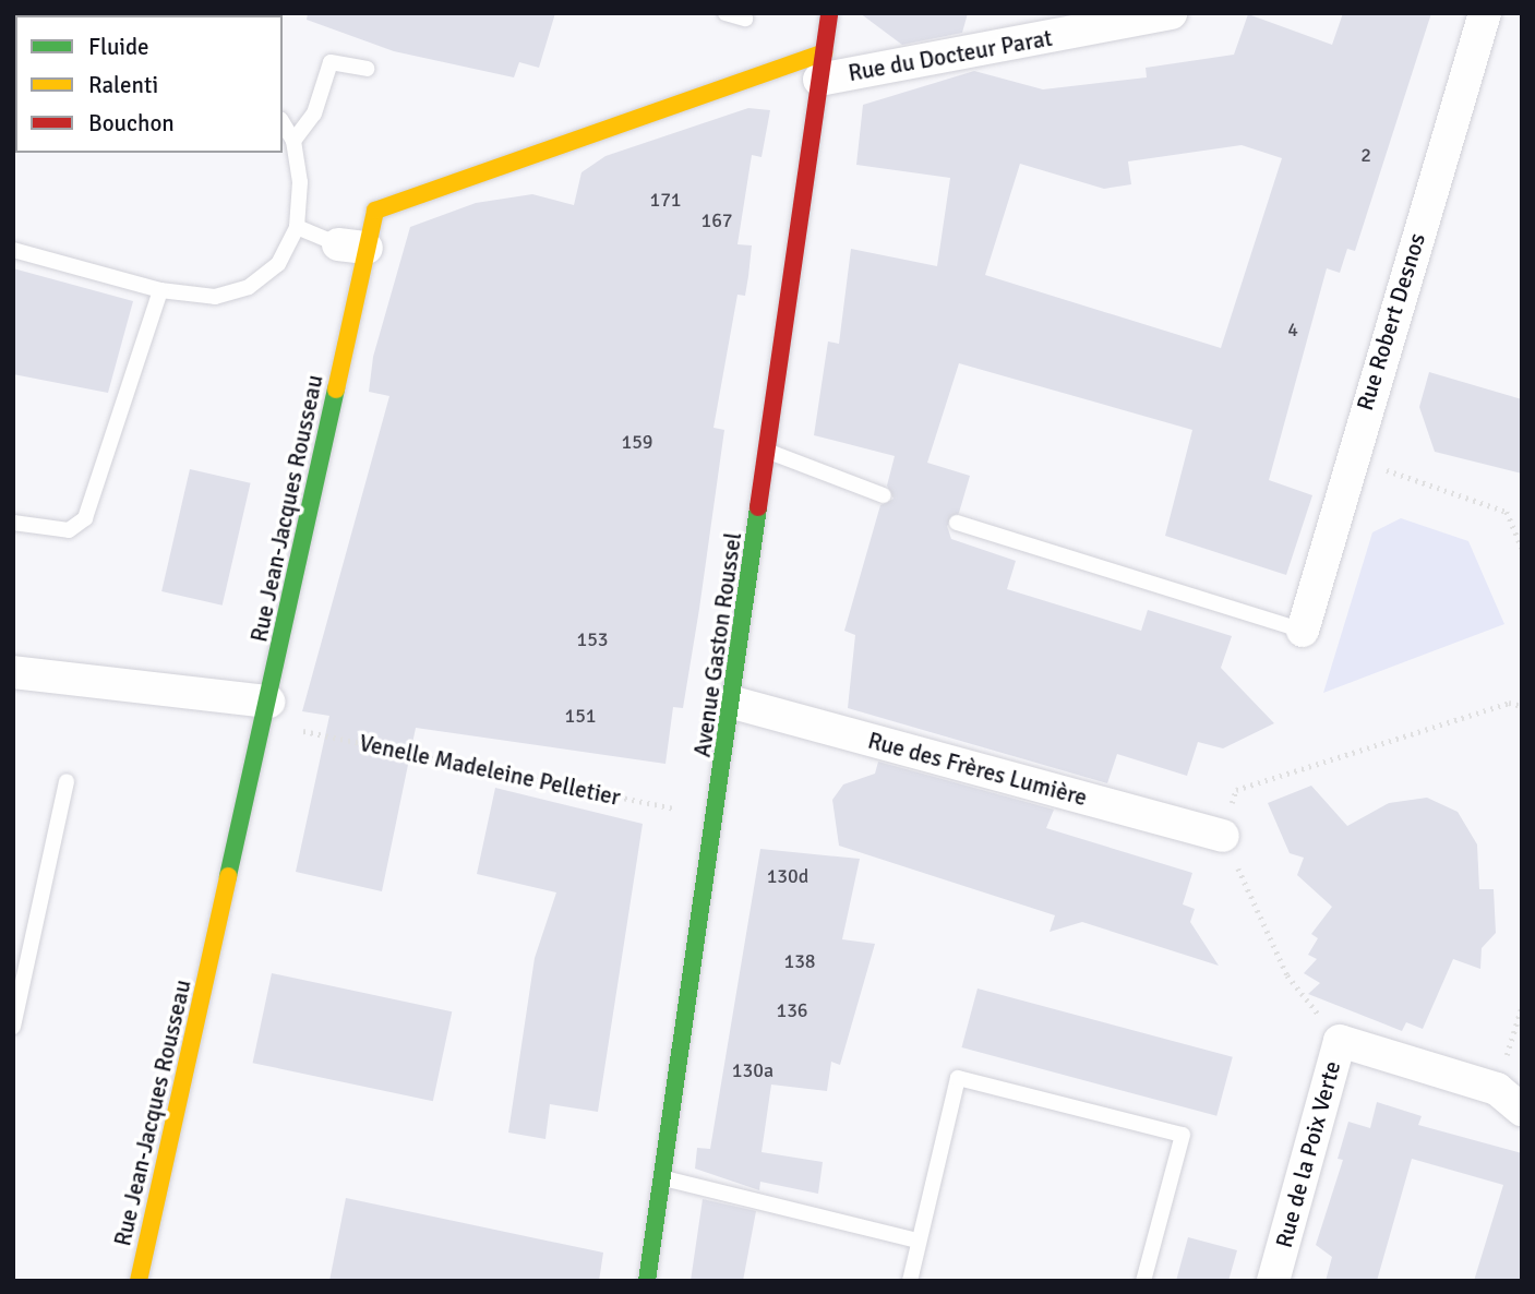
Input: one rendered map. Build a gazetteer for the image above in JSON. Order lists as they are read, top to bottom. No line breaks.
{"streets":{"street":["Rue du Docteur Parat","Rue Robert Desnos","Rue Jean-Jacques Rousseau","Avenue Gaston Roussel","Rue des Frères Lumière","Rue de la Poix Verte"],"path":["Venelle Madeleine Pelletier"]},"crossings":[["Rue du Docteur Parat","Rue Jean-Jacques Rousseau"],["Rue du Docteur Parat","Avenue Gaston Roussel"],["Rue Jean-Jacques Rousseau","Avenue Gaston Roussel"],["Rue Jean-Jacques Rousseau","Venelle Madeleine Pelletier"],["Avenue Gaston Roussel","Rue des Frères Lumière"],["Avenue Gaston Roussel","Venelle Madeleine Pelletier"]],"house_numbers":["2","171","167","4","159","153","151","130d","138","136","130a"],"legend":["Fluide","Ralenti","Bouchon"]}
